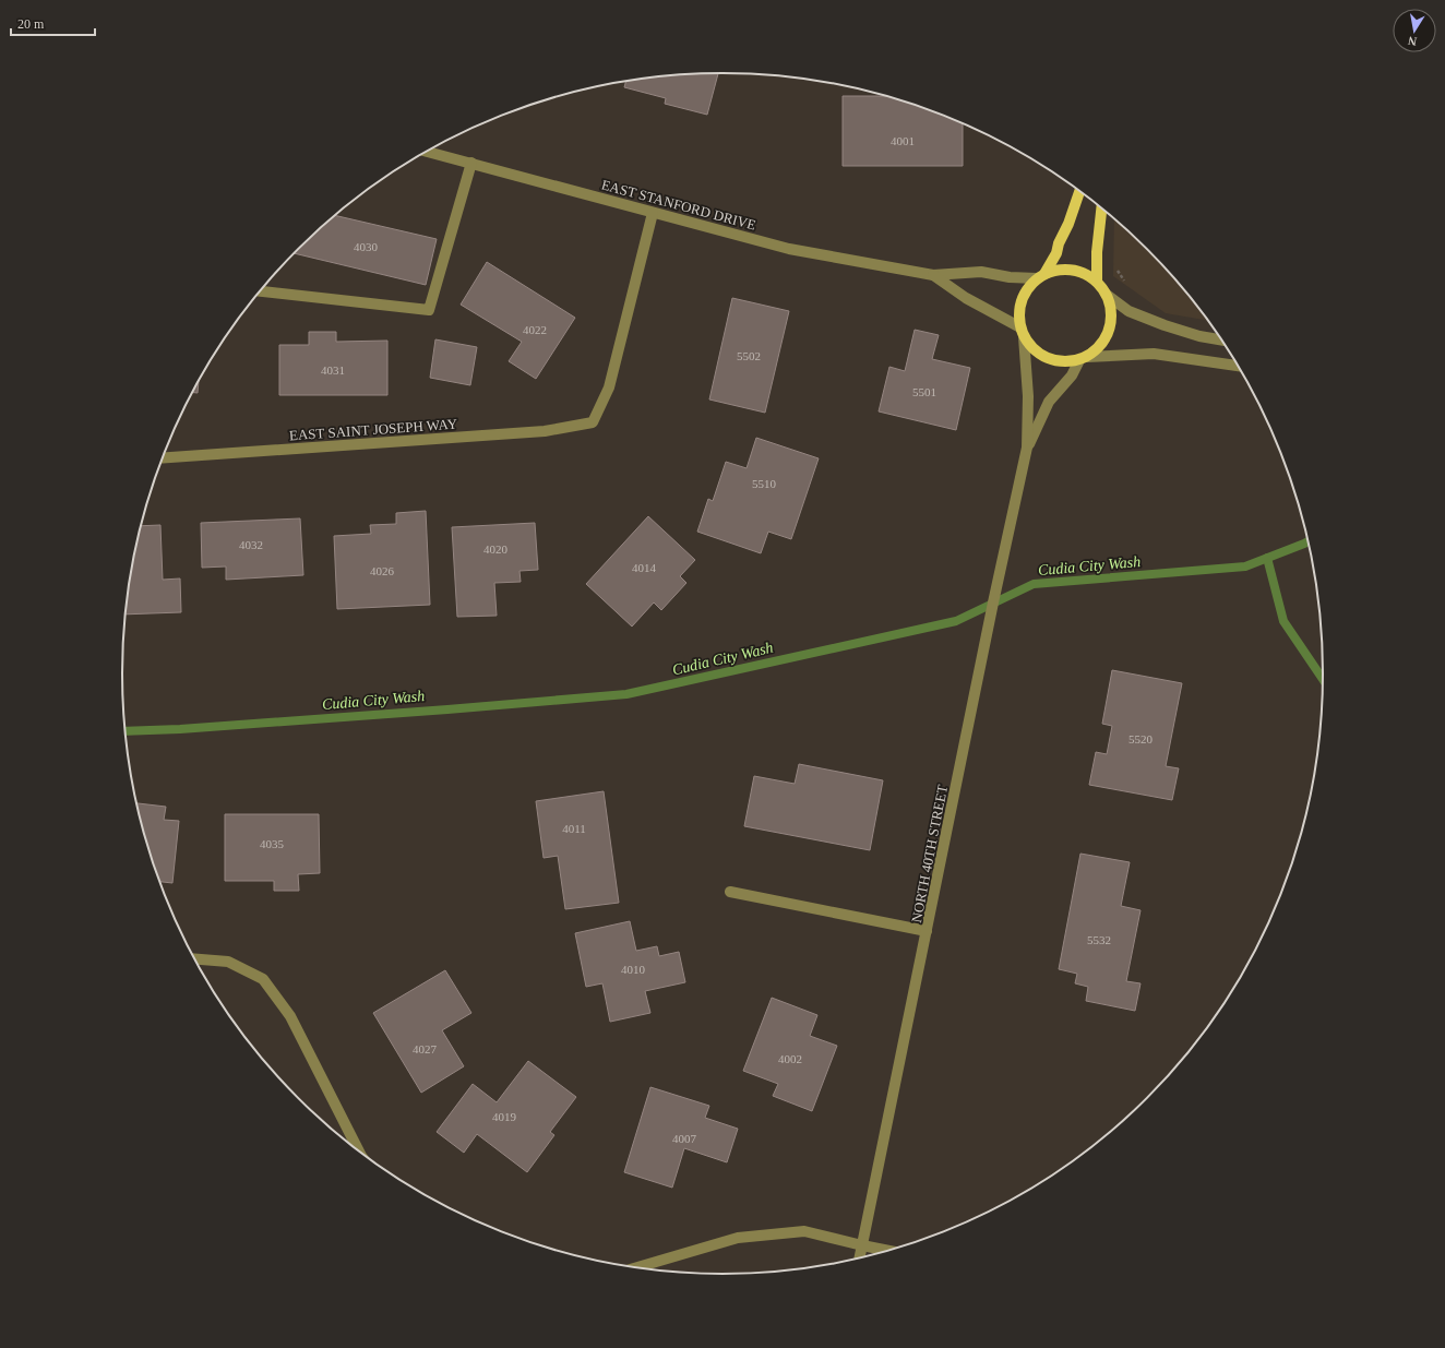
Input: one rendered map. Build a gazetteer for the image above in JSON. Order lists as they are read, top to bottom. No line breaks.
{"streets":{"street":["EAST STANFORD DRIVE","EAST SAINT JOSEPH WAY","NORTH 40TH STREET"]},"crossings":[["EAST STANFORD DRIVE","EAST SAINT JOSEPH WAY"],["EAST STANFORD DRIVE","NORTH 40TH STREET"]],"water":["Cudia City Wash"],"house_numbers":["4001","4030","4022","5502","4031","5501","5510","4032","4020","4014","4026","5520","4011","4035","5532","4010","4027","4002","4019","4007"],"scale_bar":"20 m","north":"bottom"}
